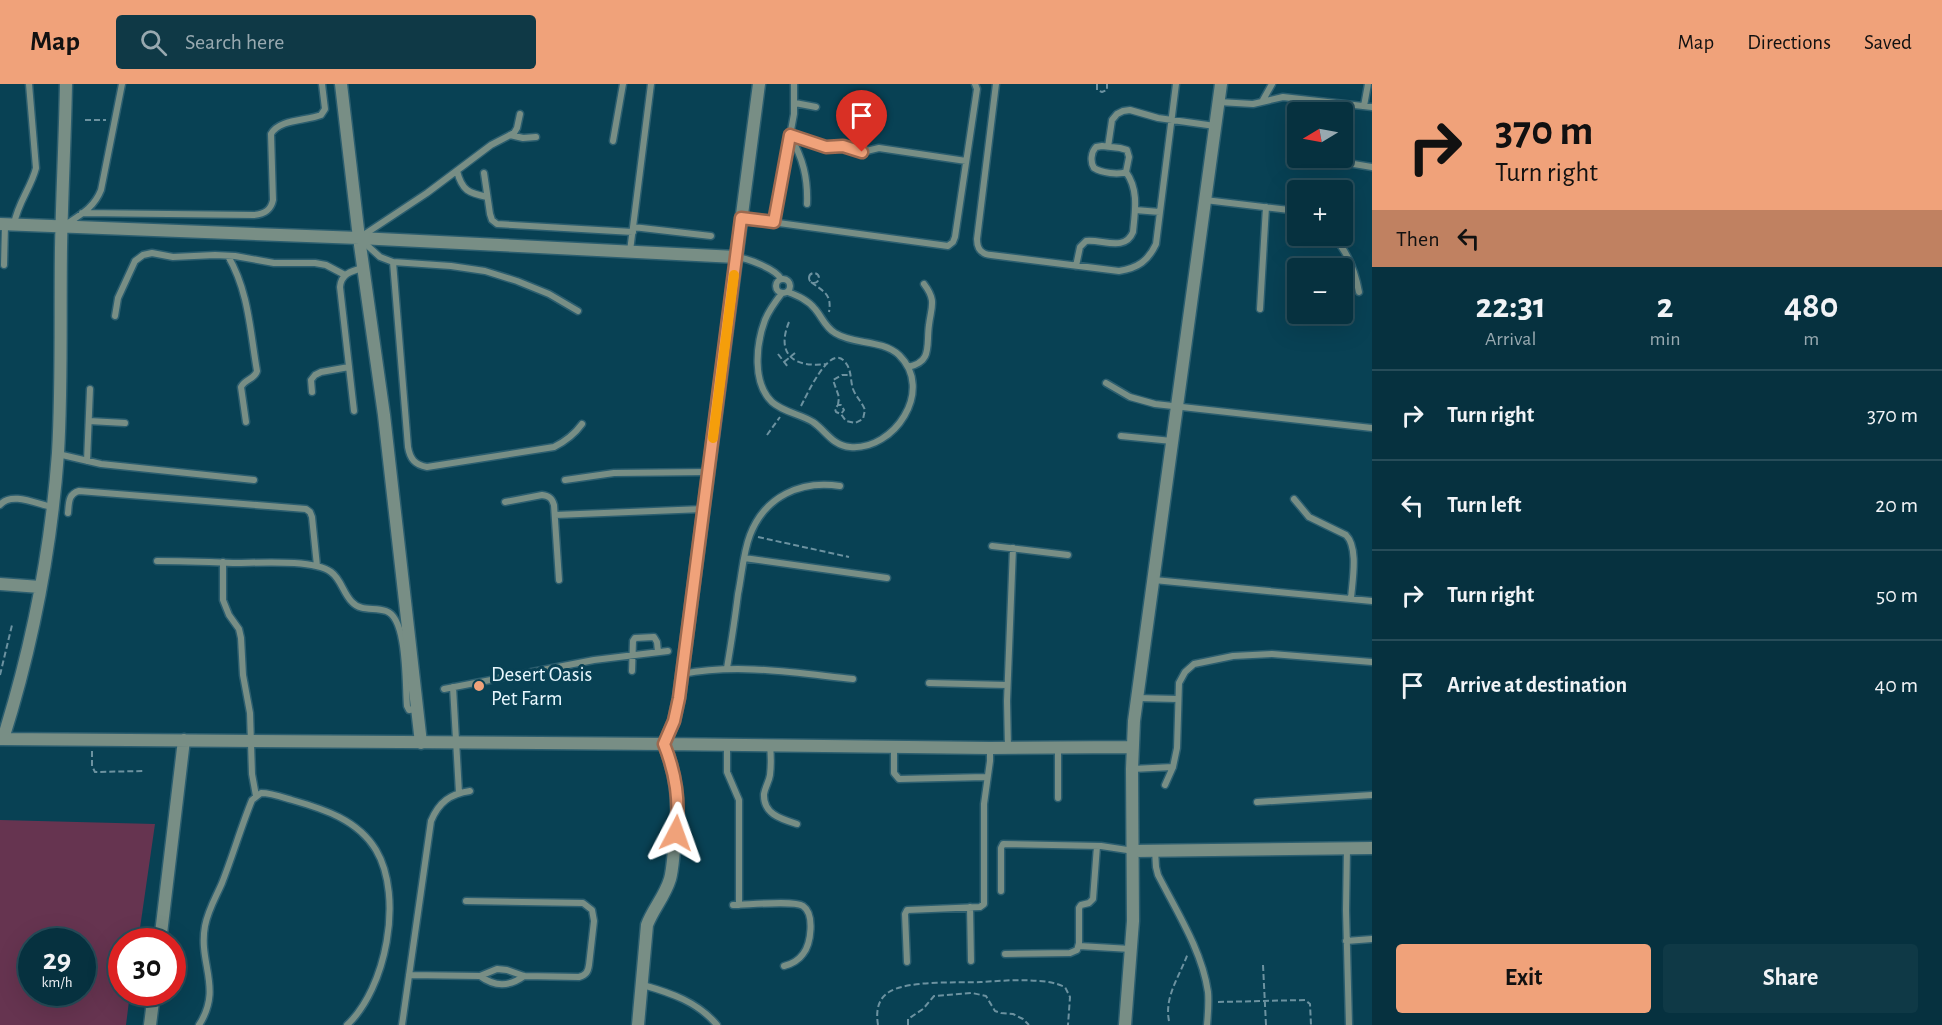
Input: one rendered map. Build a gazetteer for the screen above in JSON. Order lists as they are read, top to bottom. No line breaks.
{"places":["Desert Oasis Pet Farm"],"north":"left","page":{"header":"Map","search":"Search here","nav":["Map","Directions","Saved"],"turn":["370 m","Turn right"],"map_buttons":["+","−"],"then":"Then","eta":["22:31","Arrival","2","min","480","m"],"list":[{"name":"Turn right","value":"370 m"},{"name":"Turn left","value":"20 m"},{"name":"Turn right","value":"50 m"},{"name":"Arrive at destination","value":"40 m"}],"speed":"29 km/h","limit":"30","buttons":["Exit","Share"]}}
